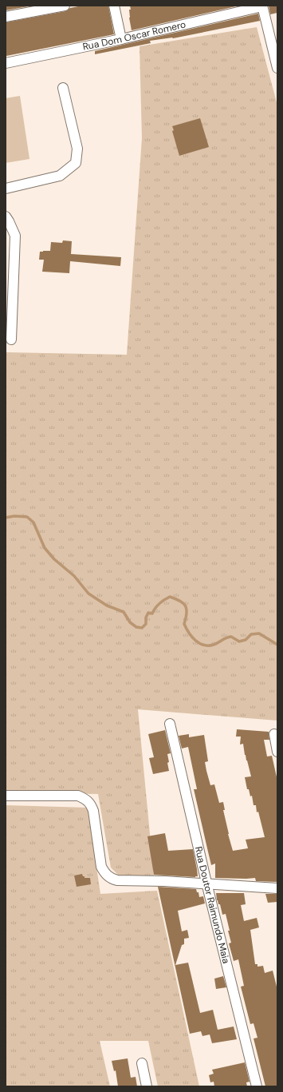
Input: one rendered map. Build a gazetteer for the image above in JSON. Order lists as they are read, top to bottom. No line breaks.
{"streets":{"street":["Rua Dom Oscar Romero","Rua Doutor Raimundo Maia"]}}
